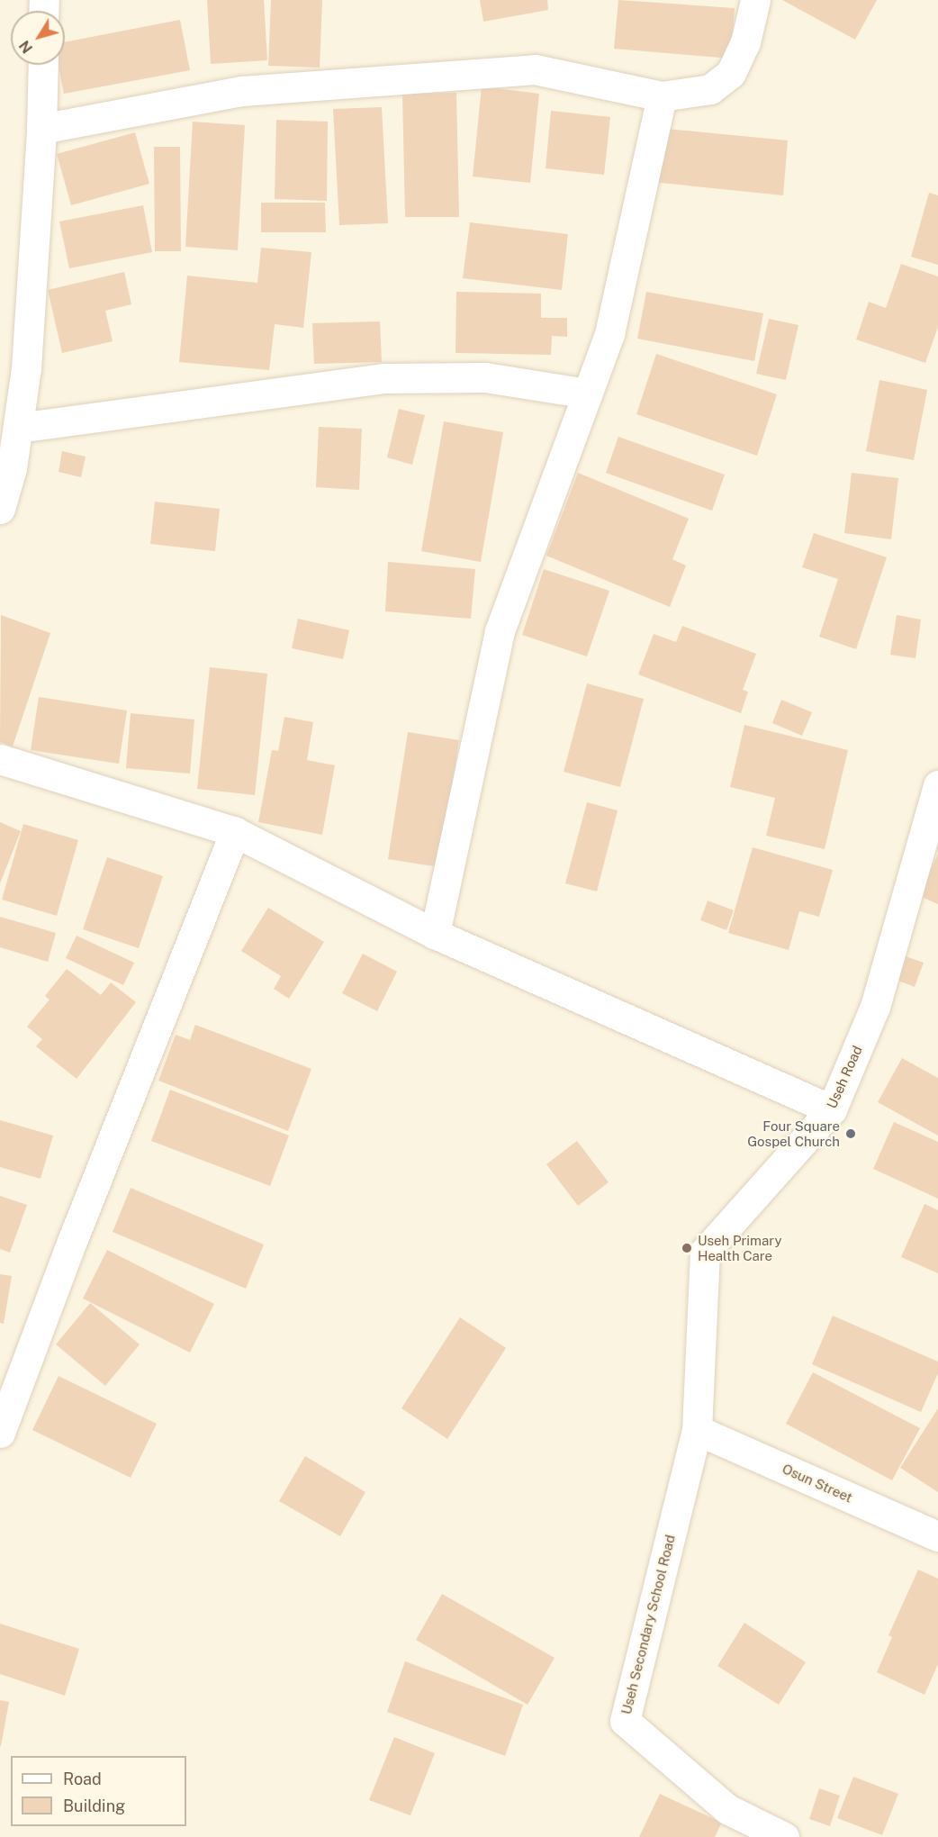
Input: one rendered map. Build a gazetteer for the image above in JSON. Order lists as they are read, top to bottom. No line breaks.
{"streets":{"street":["Useh Road","Osun Street","Useh Secondary School Road"]},"crossings":[["Useh Road","Osun Street"],["Useh Road","Useh Secondary School Road"],["Osun Street","Useh Secondary School Road"]],"places":["Four Square Gospel Church","Useh Primary Health Care"],"legend":["Road","Building"],"north":"bottom left"}
